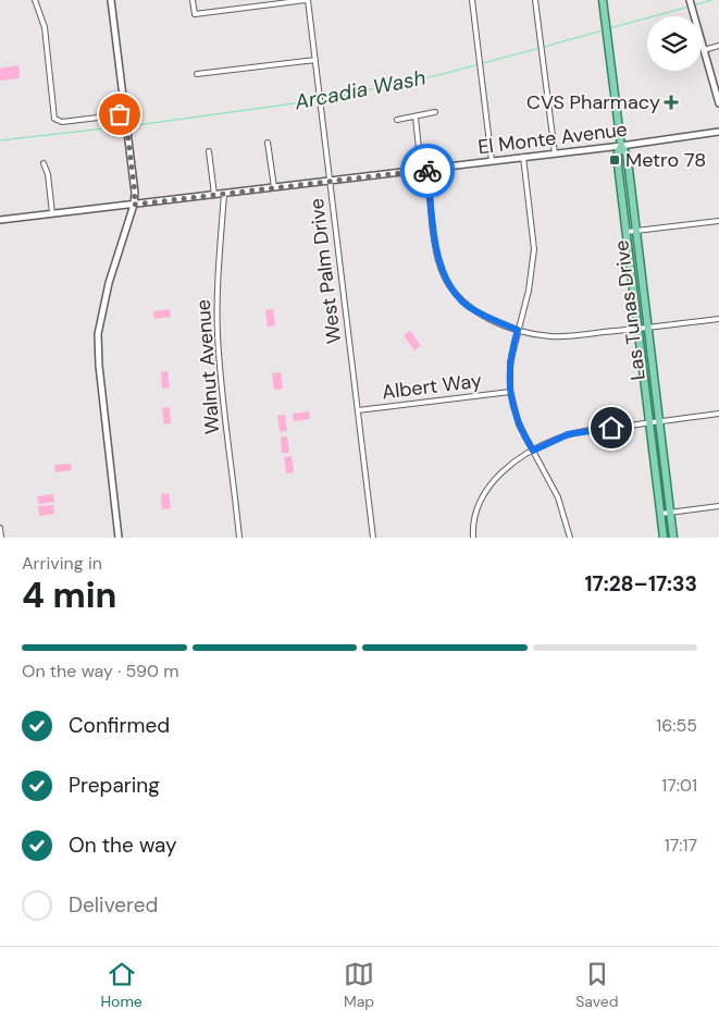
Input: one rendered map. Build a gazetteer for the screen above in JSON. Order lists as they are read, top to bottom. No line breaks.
{"streets":{"main road":["Las Tunas Drive"],"street":["El Monte Avenue","West Palm Drive","Walnut Avenue","Albert Way"]},"crossings":[["El Monte Avenue","West Palm Drive"],["El Monte Avenue","Las Tunas Drive"],["El Monte Avenue","Walnut Avenue"],["West Palm Drive","Albert Way"]],"water":["Arcadia Wash"],"places":{"health":["CVS Pharmacy"],"transit":["Metro 78"]},"page":{"heading":["4 min","Arriving in","17:28–17:33"],"bar":"On the way · 590 m","list":[["Confirmed","16:55"],["Preparing","17:01"],["On the way","17:17"],"Delivered"],"tabs":["Home","Map","Saved"]}}
